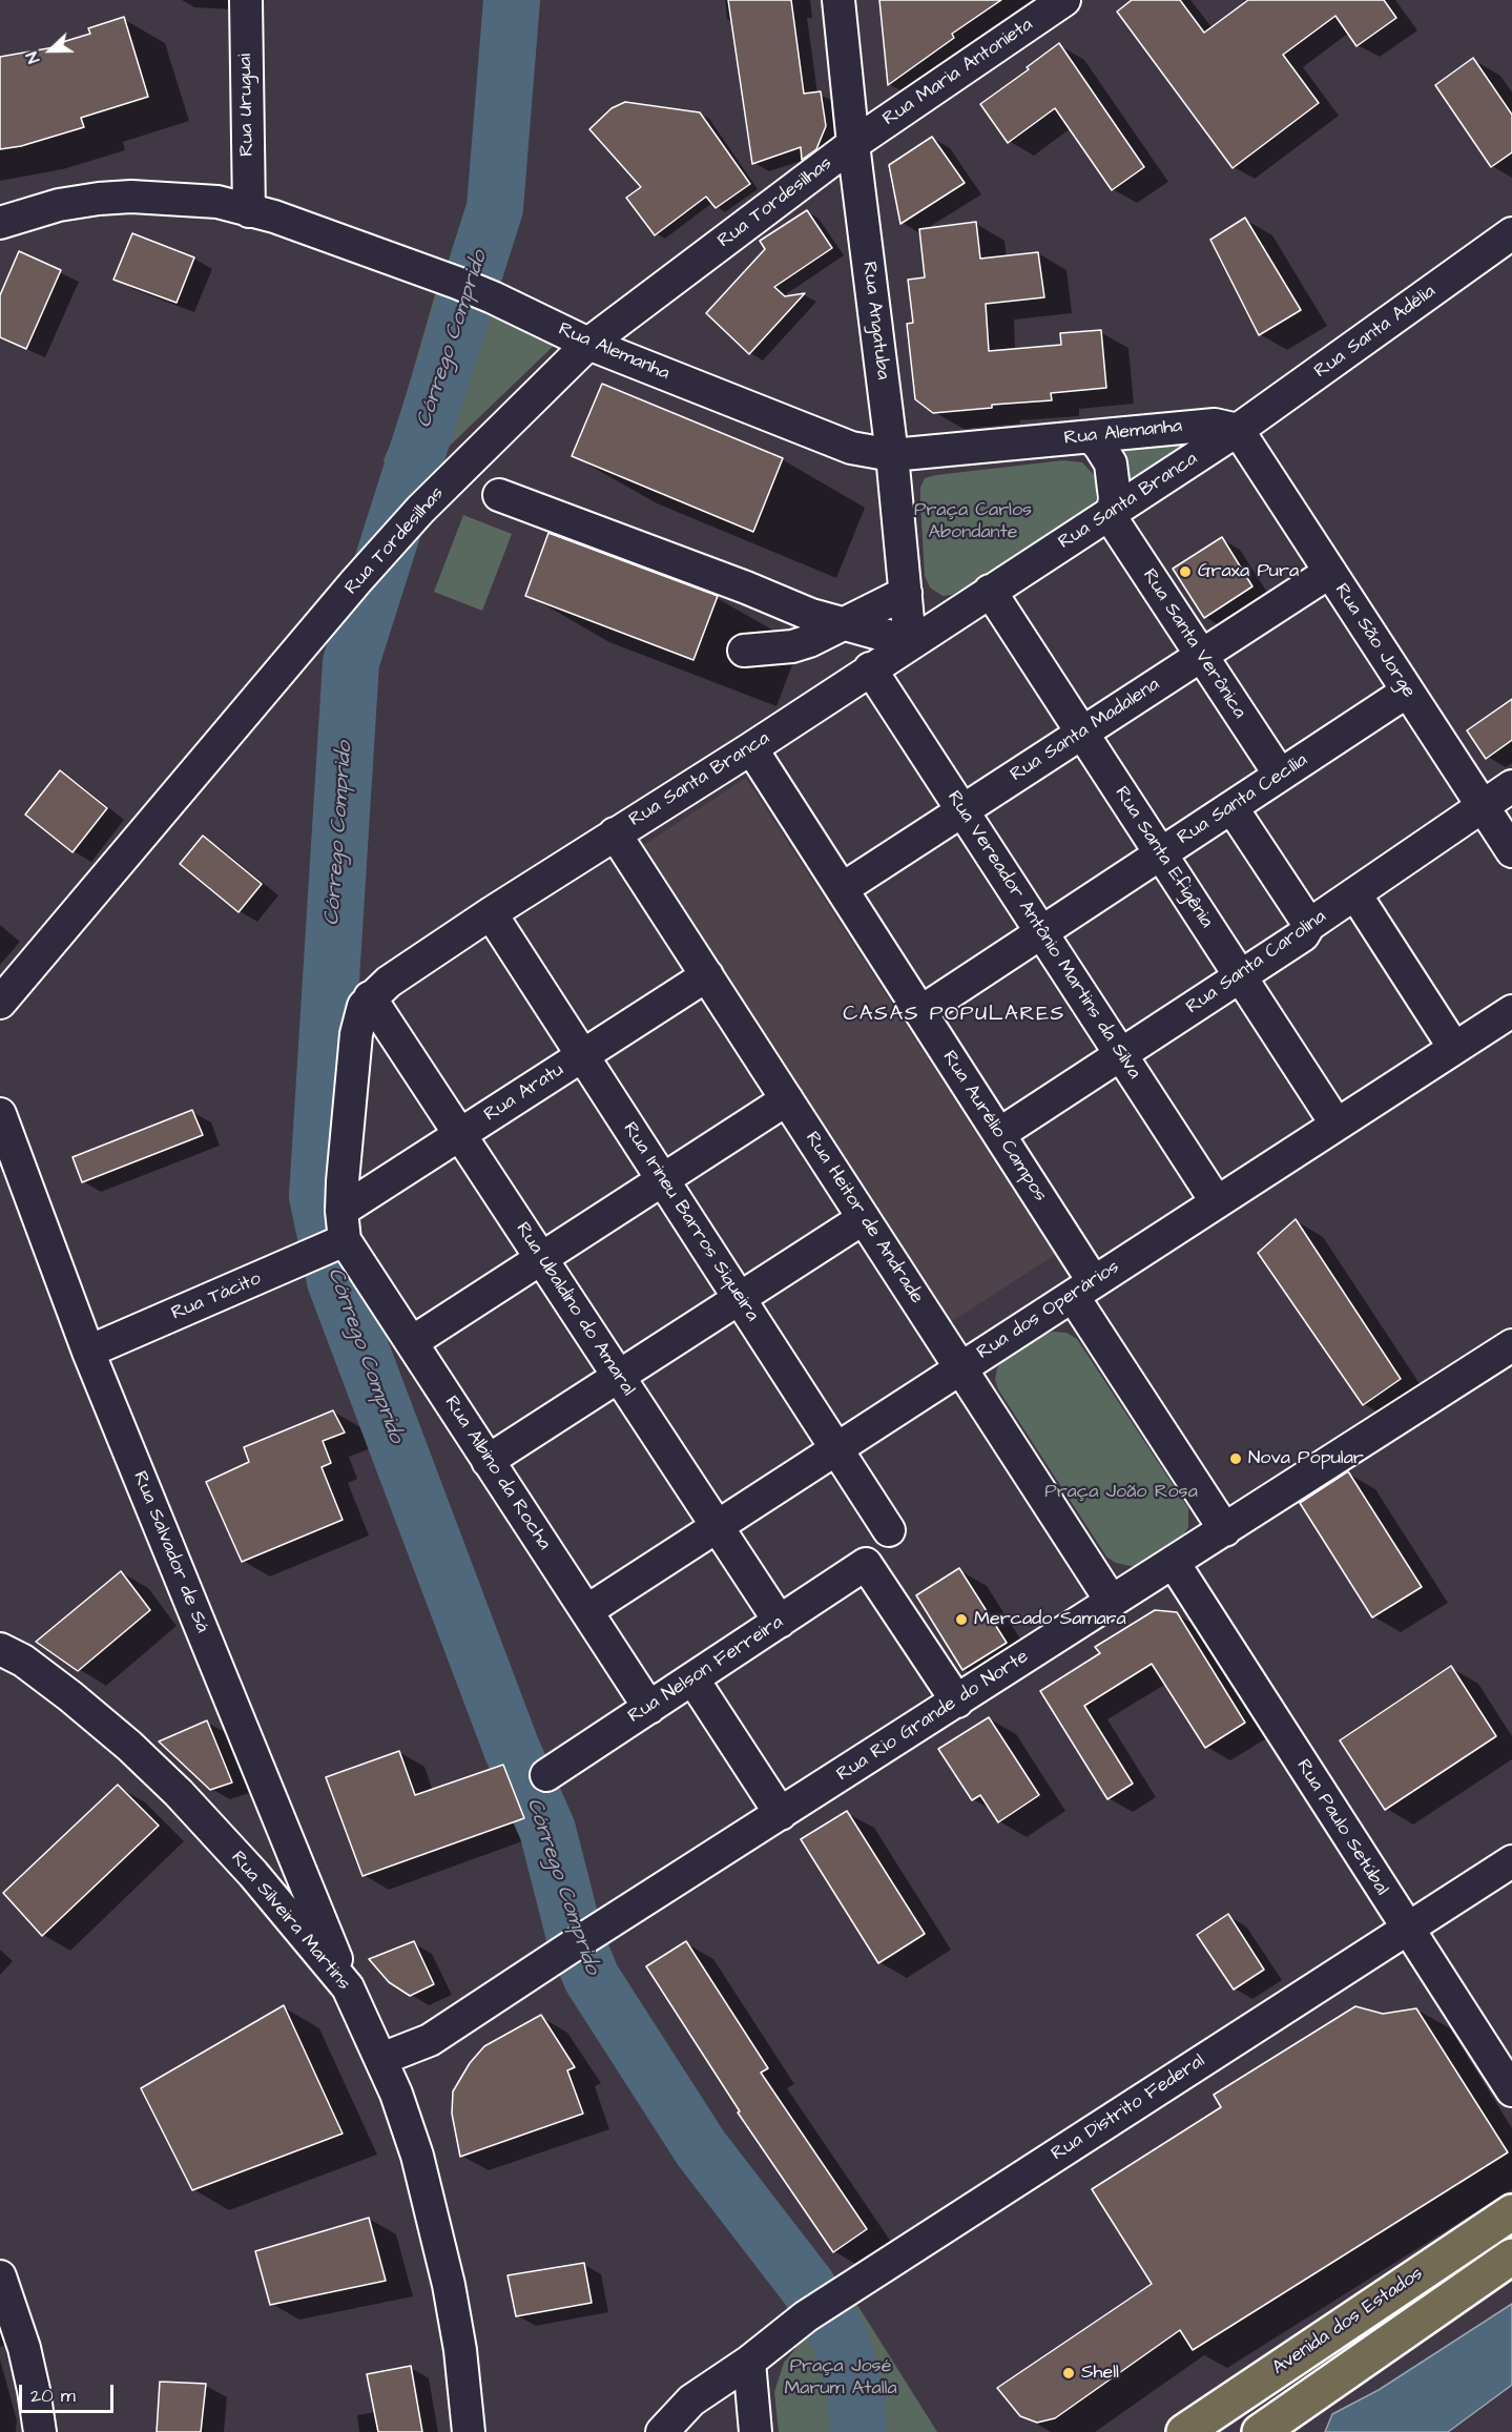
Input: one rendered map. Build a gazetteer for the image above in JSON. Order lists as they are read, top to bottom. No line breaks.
{"streets":{"highway":["Avenida dos Estados"],"street":["Rua Maria Antonieta","Rua Uruguai","Rua Tordesilhas","Rua Angatuba","Rua Santa Adélia","Rua Alemanha","Rua Santa Branca","Rua São Jorge","Rua Santa Verônica","Rua Santa Madalena","Rua Santa Cecília","Rua Santa Efigênia","Rua Vereador Antônio Martins da Silva","Rua Santa Carolina","Rua Aratu","Rua Aurélio Campos","Rua Heitor de Andrade","Rua Irineu Barros Siqueira","Rua Tácito","Rua Ubaldino do Amaral","Rua dos Operários","Rua Albino da Rocha","Rua Salvador de Sá","Rua Nelson Ferreira","Rua Rio Grande do Norte","Rua Paulo Setúbal","Rua Silveira Martins","Rua Distrito Federal"]},"crossings":[["Rua Maria Antonieta","Rua Tordesilhas"],["Rua Maria Antonieta","Rua Angatuba"],["Rua Uruguai","Rua Alemanha"],["Rua Tordesilhas","Rua Angatuba"],["Rua Tordesilhas","Rua Alemanha"],["Rua Angatuba","Rua Alemanha"],["Rua Angatuba","Rua Santa Branca"],["Rua Santa Adélia","Rua Alemanha"],["Rua Santa Adélia","Rua Santa Branca"],["Rua Santa Adélia","Rua São Jorge"],["Rua Alemanha","Rua Santa Branca"],["Rua Alemanha","Rua São Jorge"],["Rua Santa Branca","Rua São Jorge"],["Rua Santa Branca","Rua Santa Verônica"],["Rua Santa Branca","Rua Santa Efigênia"],["Rua Santa Branca","Rua Vereador Antônio Martins da Silva"],["Rua Santa Branca","Rua Aratu"],["Rua Santa Branca","Rua Aurélio Campos"],["Rua Santa Branca","Rua Heitor de Andrade"],["Rua Santa Branca","Rua Irineu Barros Siqueira"],["Rua Santa Branca","Rua Tácito"],["Rua Santa Branca","Rua Ubaldino do Amaral"],["Rua Santa Branca","Rua Albino da Rocha"],["Rua São Jorge","Rua Santa Madalena"],["Rua São Jorge","Rua Santa Cecília"],["Rua São Jorge","Rua Santa Carolina"],["Rua Santa Verônica","Rua Santa Madalena"],["Rua Santa Verônica","Rua Santa Cecília"],["Rua Santa Madalena","Rua Santa Efigênia"],["Rua Santa Madalena","Rua Vereador Antônio Martins da Silva"],["Rua Santa Madalena","Rua Aurélio Campos"],["Rua Santa Cecília","Rua Santa Efigênia"],["Rua Santa Cecília","Rua Vereador Antônio Martins da Silva"],["Rua Santa Cecília","Rua Aurélio Campos"],["Rua Santa Efigênia","Rua Santa Carolina"],["Rua Santa Efigênia","Rua dos Operários"],["Rua Vereador Antônio Martins da Silva","Rua Santa Carolina"],["Rua Vereador Antônio Martins da Silva","Rua dos Operários"],["Rua Santa Carolina","Rua Aurélio Campos"],["Rua Aratu","Rua Heitor de Andrade"],["Rua Aratu","Rua Irineu Barros Siqueira"],["Rua Aratu","Rua Tácito"],["Rua Aratu","Rua Ubaldino do Amaral"],["Rua Aratu","Rua Albino da Rocha"],["Rua Aurélio Campos","Rua dos Operários"],["Rua Heitor de Andrade","Rua dos Operários"],["Rua Heitor de Andrade","Rua Rio Grande do Norte"],["Rua Irineu Barros Siqueira","Rua dos Operários"],["Rua Tácito","Rua Albino da Rocha"],["Rua Tácito","Rua Salvador de Sá"],["Rua Ubaldino do Amaral","Rua dos Operários"],["Rua Ubaldino do Amaral","Rua Nelson Ferreira"],["Rua dos Operários","Rua Albino da Rocha"],["Rua Albino da Rocha","Rua Nelson Ferreira"],["Rua Salvador de Sá","Rua Silveira Martins"],["Rua Nelson Ferreira","Rua Rio Grande do Norte"],["Rua Rio Grande do Norte","Rua Paulo Setúbal"],["Rua Rio Grande do Norte","Rua Silveira Martins"],["Rua Paulo Setúbal","Rua Distrito Federal"]],"districts":["CASAS POPULARES"],"water":["Córrego Comprido"],"parks":["Praça Carlos Abondante","Praça João Rosa","Praça José Marum Atalla"],"places":["Graxa Pura","Nova Popular","Mercado Samara","Shell"],"scale_bar":"20 m","north":"left"}
